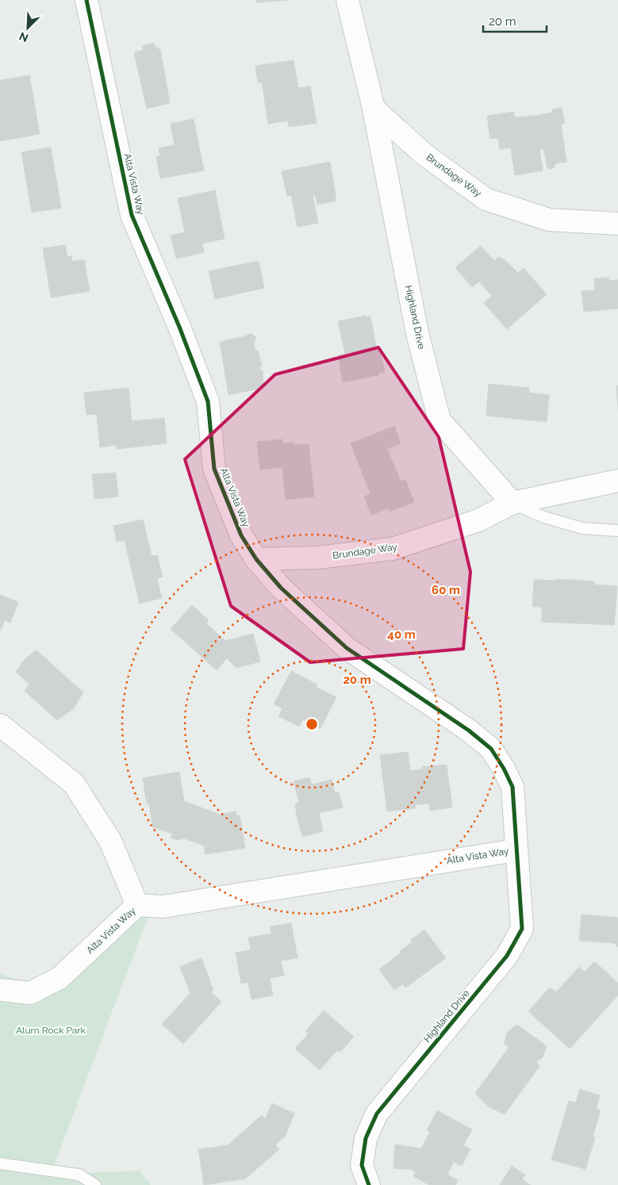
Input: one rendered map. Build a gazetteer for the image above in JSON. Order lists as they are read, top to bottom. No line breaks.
{"streets":{"street":["Brundage Way","Alta Vista Way","Highland Drive"]},"crossings":[["Brundage Way","Alta Vista Way"],["Brundage Way","Highland Drive"],["Alta Vista Way","Highland Drive"]],"parks":["Alum Rock Park"],"scale_bar":"20 m","north":"bottom left","rings":["60 m","40 m","20 m"]}
